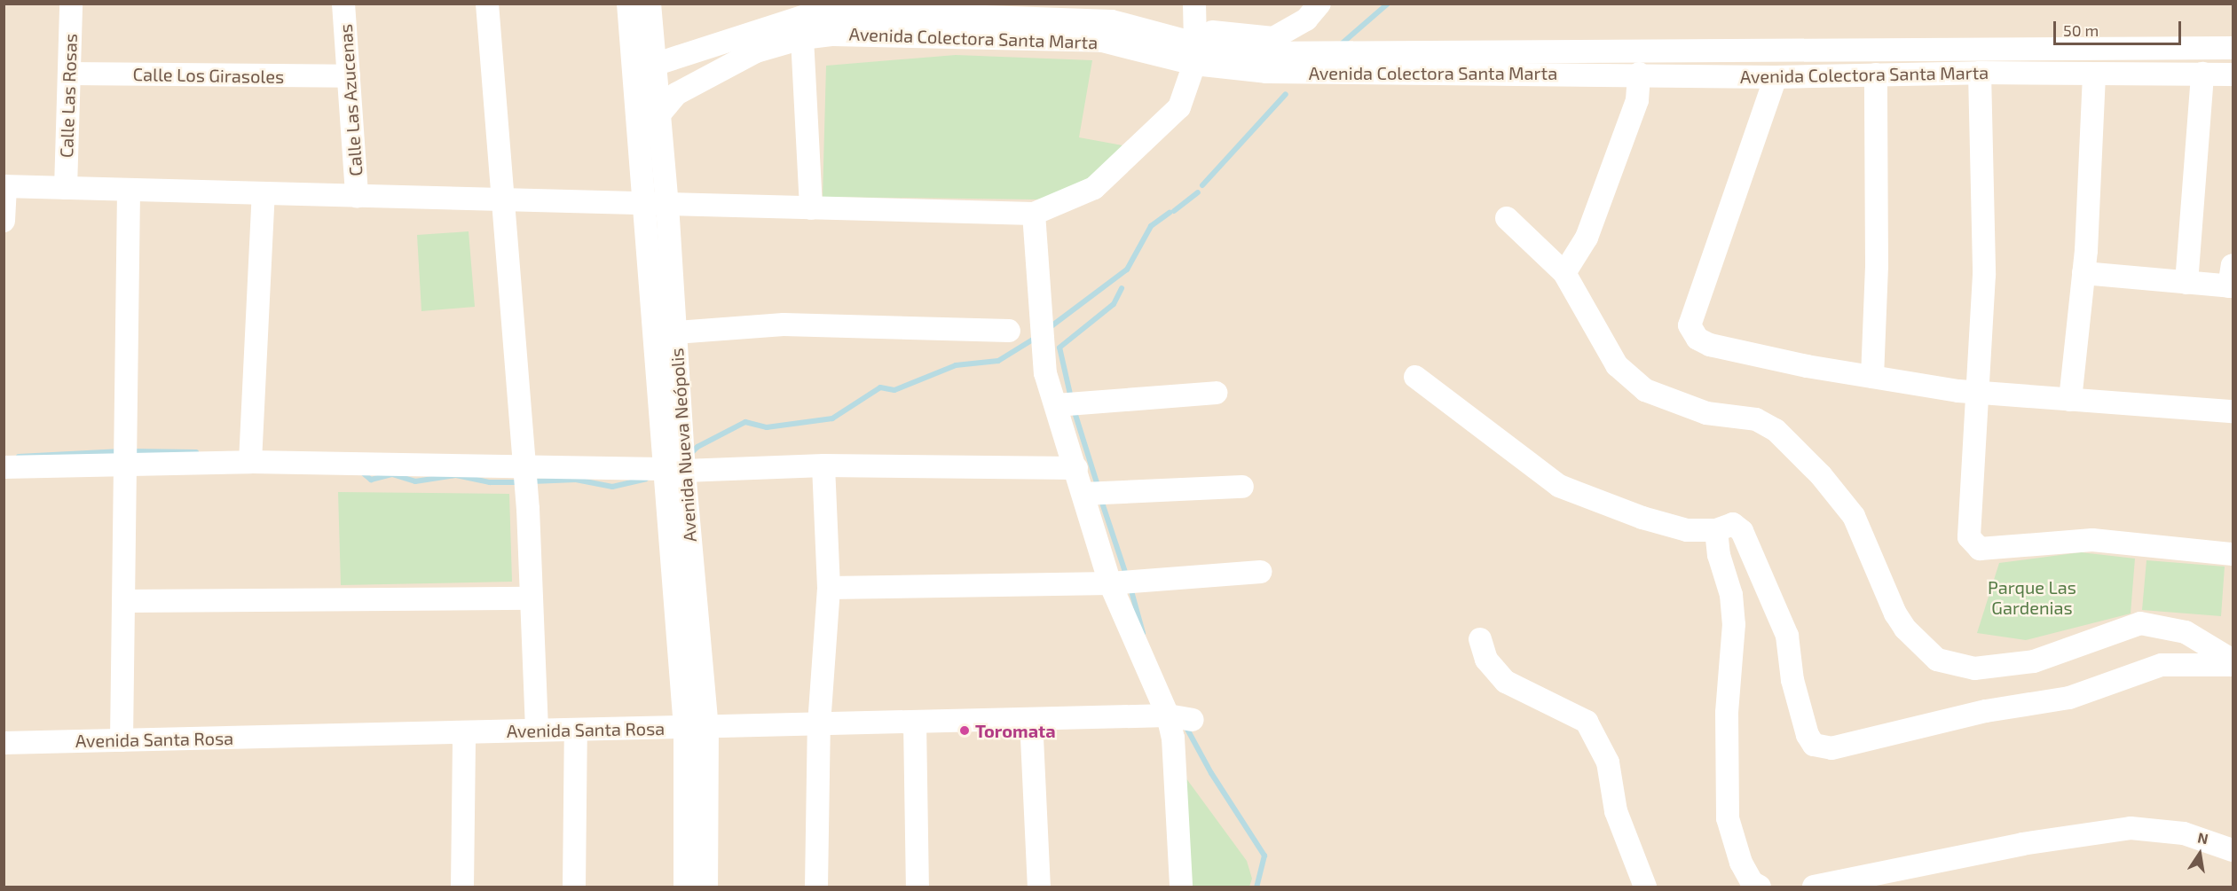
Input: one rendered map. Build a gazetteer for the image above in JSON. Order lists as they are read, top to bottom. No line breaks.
{"streets":{"street":["Avenida Colectora Santa Marta","Calle Los Girasoles","Calle Las Rosas","Calle Las Azucenas","Avenida Nueva Neópolis","Avenida Santa Rosa"]},"crossings":[["Avenida Colectora Santa Marta","Avenida Nueva Neópolis"],["Calle Los Girasoles","Calle Las Rosas"],["Calle Los Girasoles","Calle Las Azucenas"],["Avenida Nueva Neópolis","Avenida Santa Rosa"]],"parks":["Parque Las Gardenias"],"places":["Toromata"],"scale_bar":"50 m","north":"top"}
